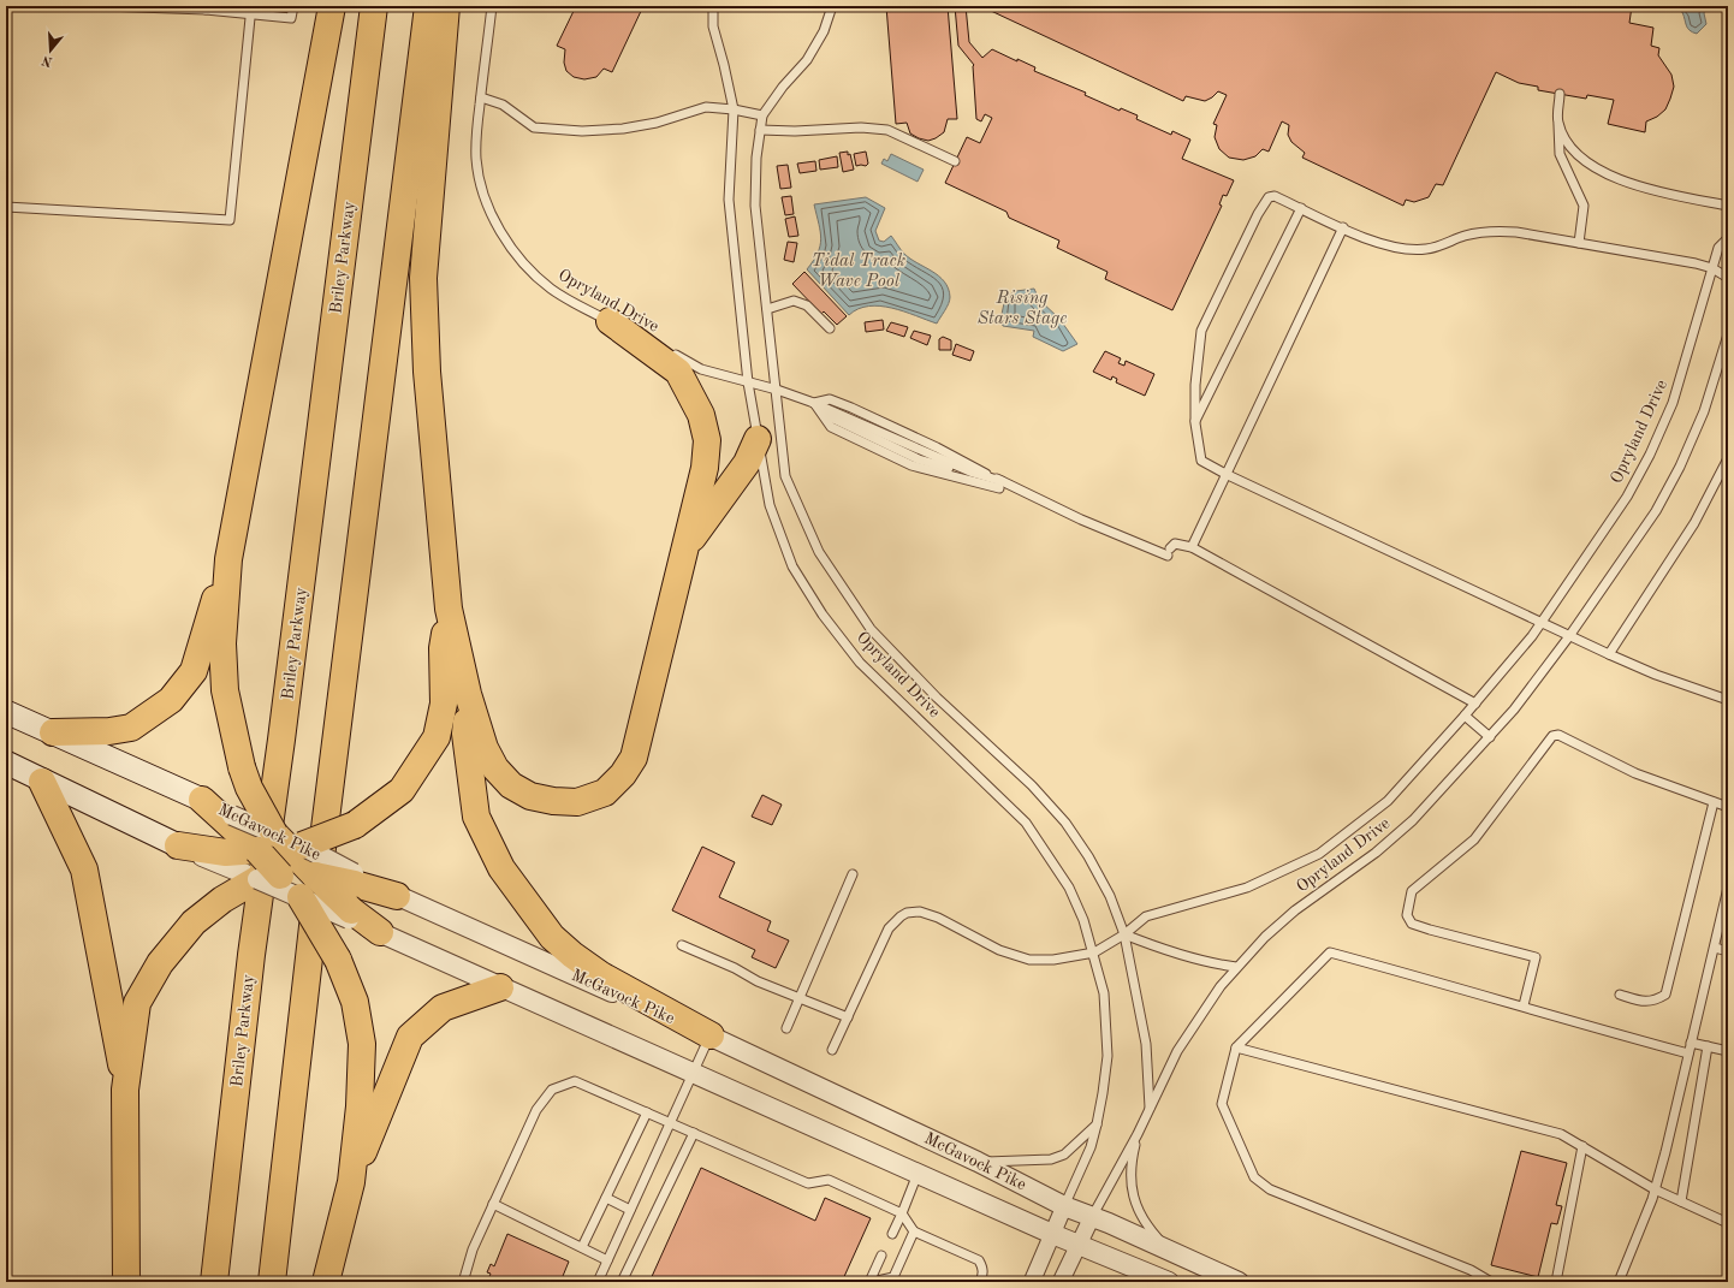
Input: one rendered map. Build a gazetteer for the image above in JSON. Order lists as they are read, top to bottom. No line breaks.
{"streets":{"highway":["Briley Parkway"],"main road":["McGavock Pike"],"lane":["Opryland Drive"]},"crossings":[["Opryland Drive","McGavock Pike"]],"water":["Tidal Track Wave Pool","Rising Stars Stage"],"north":"bottom"}
